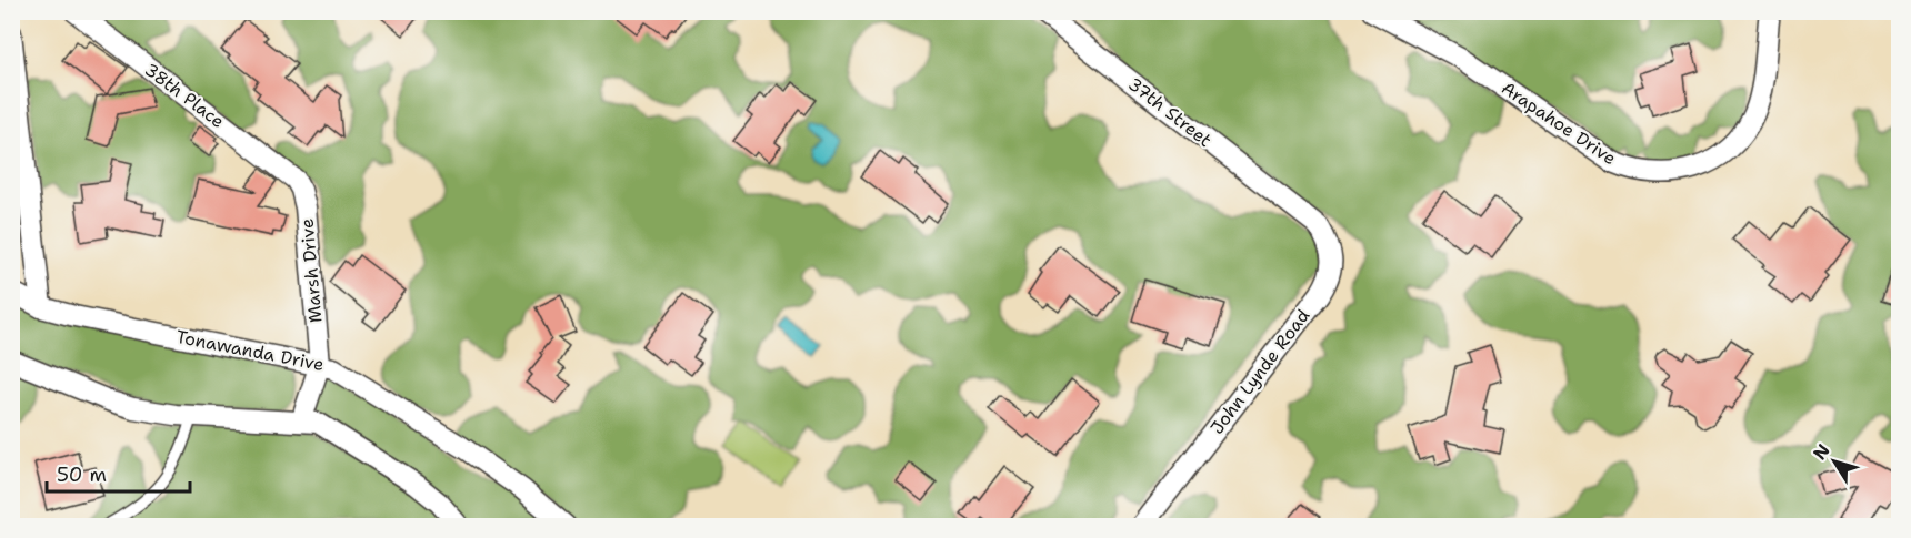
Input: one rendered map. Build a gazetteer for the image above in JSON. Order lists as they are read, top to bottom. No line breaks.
{"streets":{"street":["38th Place","37th Street","Arapahoe Drive","Marsh Drive","Tonawanda Drive","John Lynde Road"]},"crossings":[["38th Place","Marsh Drive"],["37th Street","John Lynde Road"],["Marsh Drive","Tonawanda Drive"]],"scale_bar":"50 m","north":"top left"}
